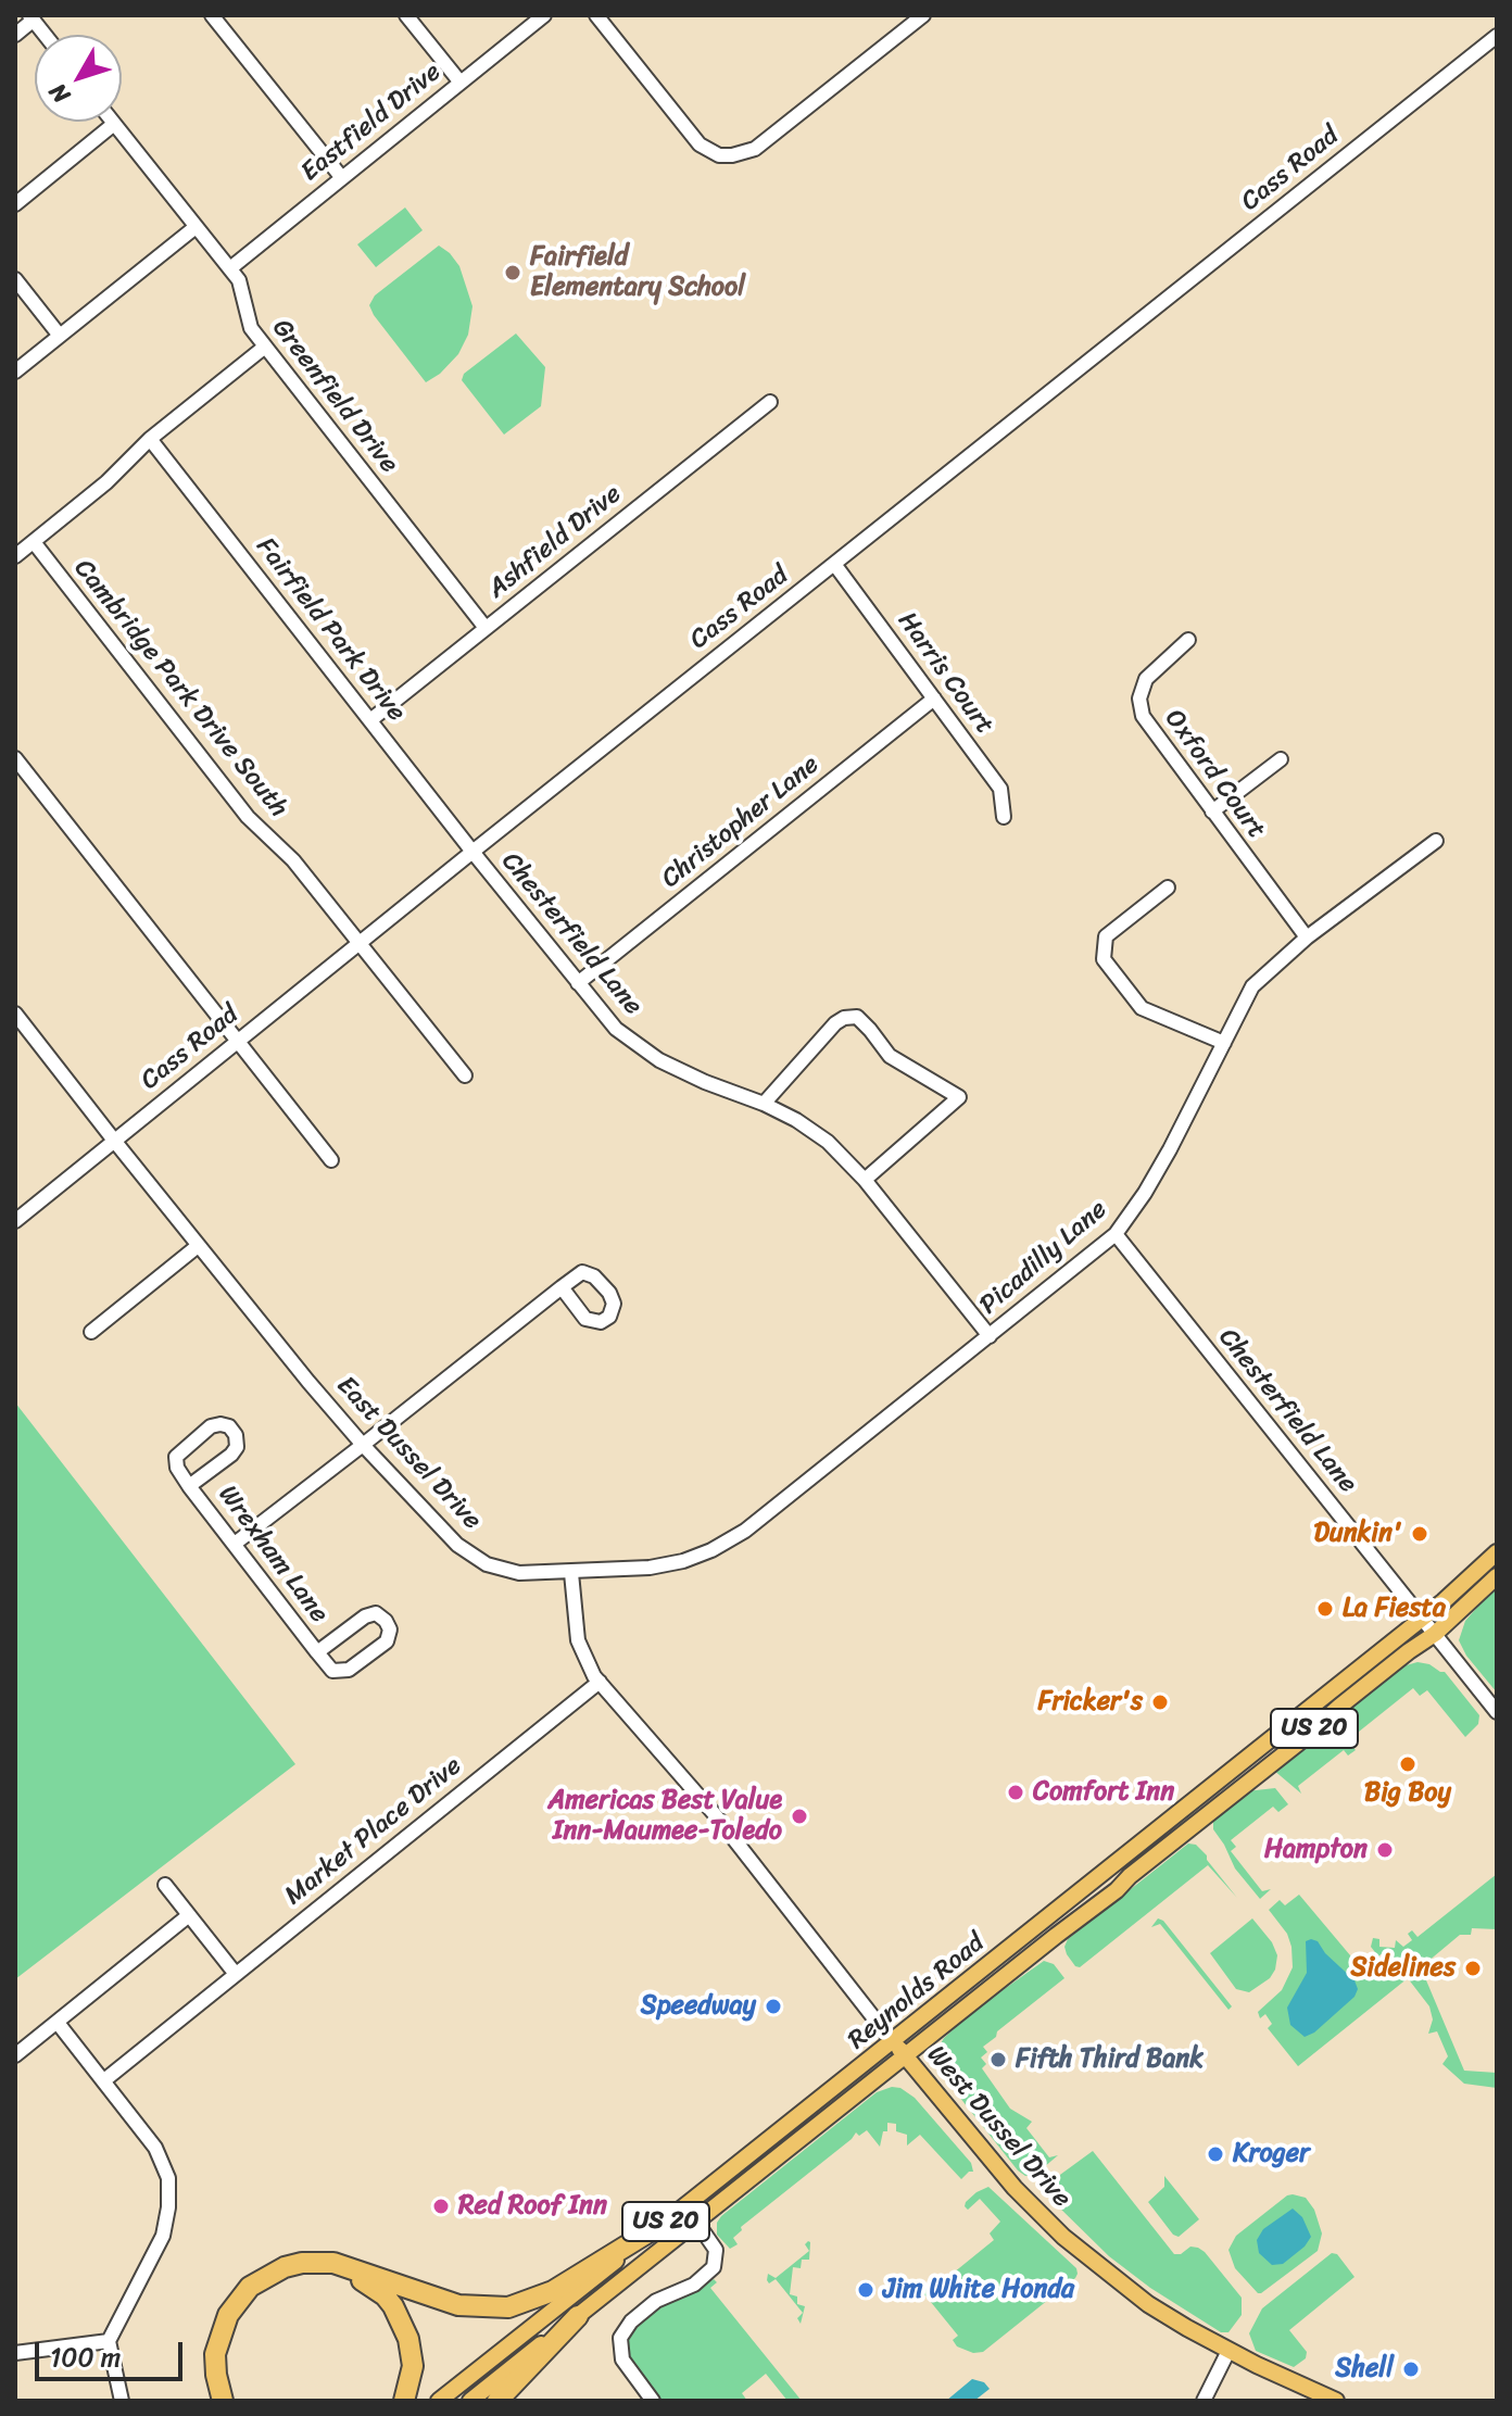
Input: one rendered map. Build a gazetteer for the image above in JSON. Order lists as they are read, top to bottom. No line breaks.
{"streets":{"main road":["US 20","Reynolds Road","West Dussel Drive"],"street":["Eastfield Drive","Cass Road","Greenfield Drive","Ashfield Drive","Fairfield Park Drive","Harris Court","Cambridge Park Drive South","Oxford Court","Christopher Lane","Chesterfield Lane","Picadilly Lane","East Dussel Drive","Wrexham Lane","Market Place Drive"]},"crossings":[["Eastfield Drive","Greenfield Drive"],["Cass Road","Fairfield Park Drive"],["Cass Road","Harris Court"],["Cass Road","Cambridge Park Drive South"],["Cass Road","Chesterfield Lane"],["Cass Road","East Dussel Drive"],["Greenfield Drive","Ashfield Drive"],["Ashfield Drive","Fairfield Park Drive"],["Fairfield Park Drive","Chesterfield Lane"],["Harris Court","Christopher Lane"],["Oxford Court","Picadilly Lane"],["Christopher Lane","Chesterfield Lane"],["Chesterfield Lane","Picadilly Lane"],["Chesterfield Lane","US 20"],["Chesterfield Lane","Reynolds Road"],["Picadilly Lane","East Dussel Drive"],["US 20","Reynolds Road"],["Reynolds Road","West Dussel Drive"]],"places":["Fairfield Elementary School","Dunkin'","La Fiesta","Fricker's","Big Boy","Comfort Inn","Americas Best Value Inn-Maumee-Toledo","Hampton","Sidelines","Speedway","Fifth Third Bank","Kroger","Red Roof Inn","Jim White Honda","Shell"],"scale_bar":"100 m","north":"bottom left"}
